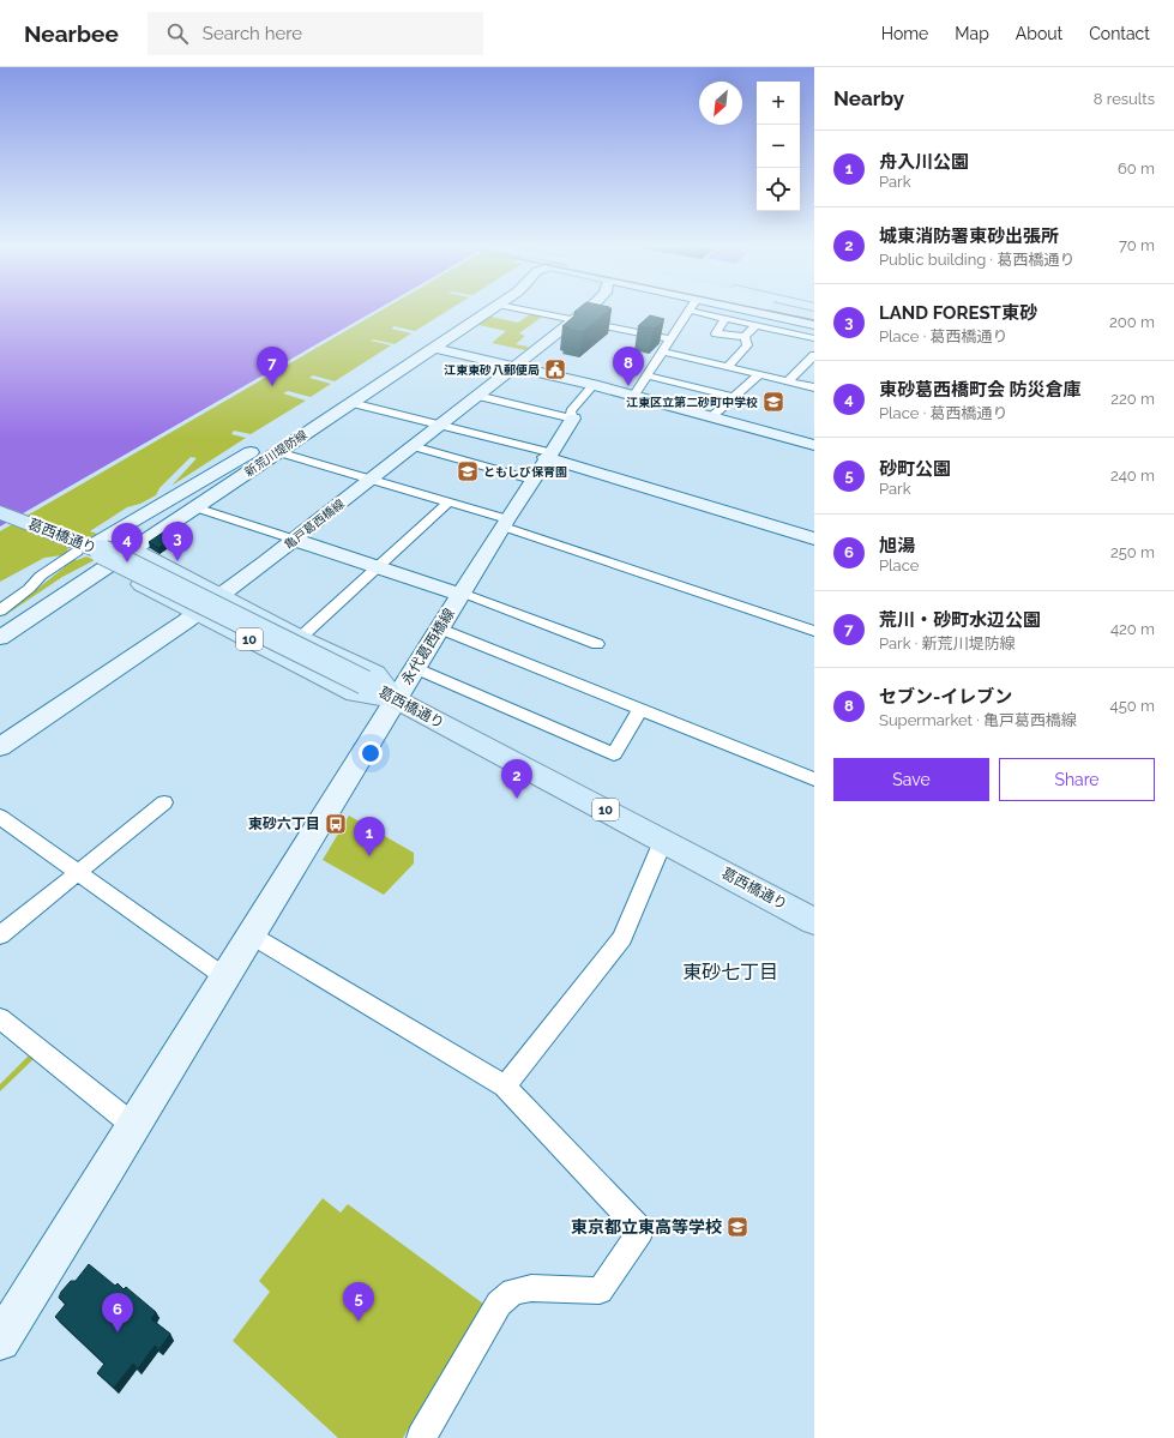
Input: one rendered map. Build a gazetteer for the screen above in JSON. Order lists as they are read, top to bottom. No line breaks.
{"streets":{"main road":["新荒川堤防線","亀戸葛西橋線","葛西橋通り","10","永代葛西橋線"]},"crossings":[["新荒川堤防線","葛西橋通り"],["新荒川堤防線","10"],["亀戸葛西橋線","10"],["亀戸葛西橋線","永代葛西橋線"],["葛西橋通り","10"],["葛西橋通り","永代葛西橋線"],["10","永代葛西橋線"]],"districts":["東砂七丁目"],"places":{"public building":["江東東砂八郵便局"],"school or university":["江東区立第二砂町中学校","ともしび保育園","東京都立東高等学校"],"bus stop":["東砂六丁目"]},"north":"bottom left","page":{"header":"Nearbee","search":"Search here","nav":["Home","Map","About","Contact"],"heading":["Nearby","8 results"],"map_buttons":["+","−"],"list":[{"mark":"1","name":"舟入川公園","note":"Park","value":"60 m"},{"mark":"2","name":"城東消防署東砂出張所","note":"Public building · 葛西橋通り","value":"70 m"},{"mark":"3","name":"LAND FOREST東砂","note":"Place · 葛西橋通り","value":"200 m"},{"mark":"4","name":"東砂葛西橋町会 防災倉庫","note":"Place · 葛西橋通り","value":"220 m"},{"mark":"5","name":"砂町公園","note":"Park","value":"240 m"},{"mark":"6","name":"旭湯","note":"Place","value":"250 m"},{"mark":"7","name":"荒川・砂町水辺公園","note":"Park · 新荒川堤防線","value":"420 m"},{"mark":"8","name":"セブン-イレブン","note":"Supermarket · 亀戸葛西橋線","value":"450 m"}],"pins":["7","8","3","4","2","1","5","6"],"buttons":["Save","Share"]}}
